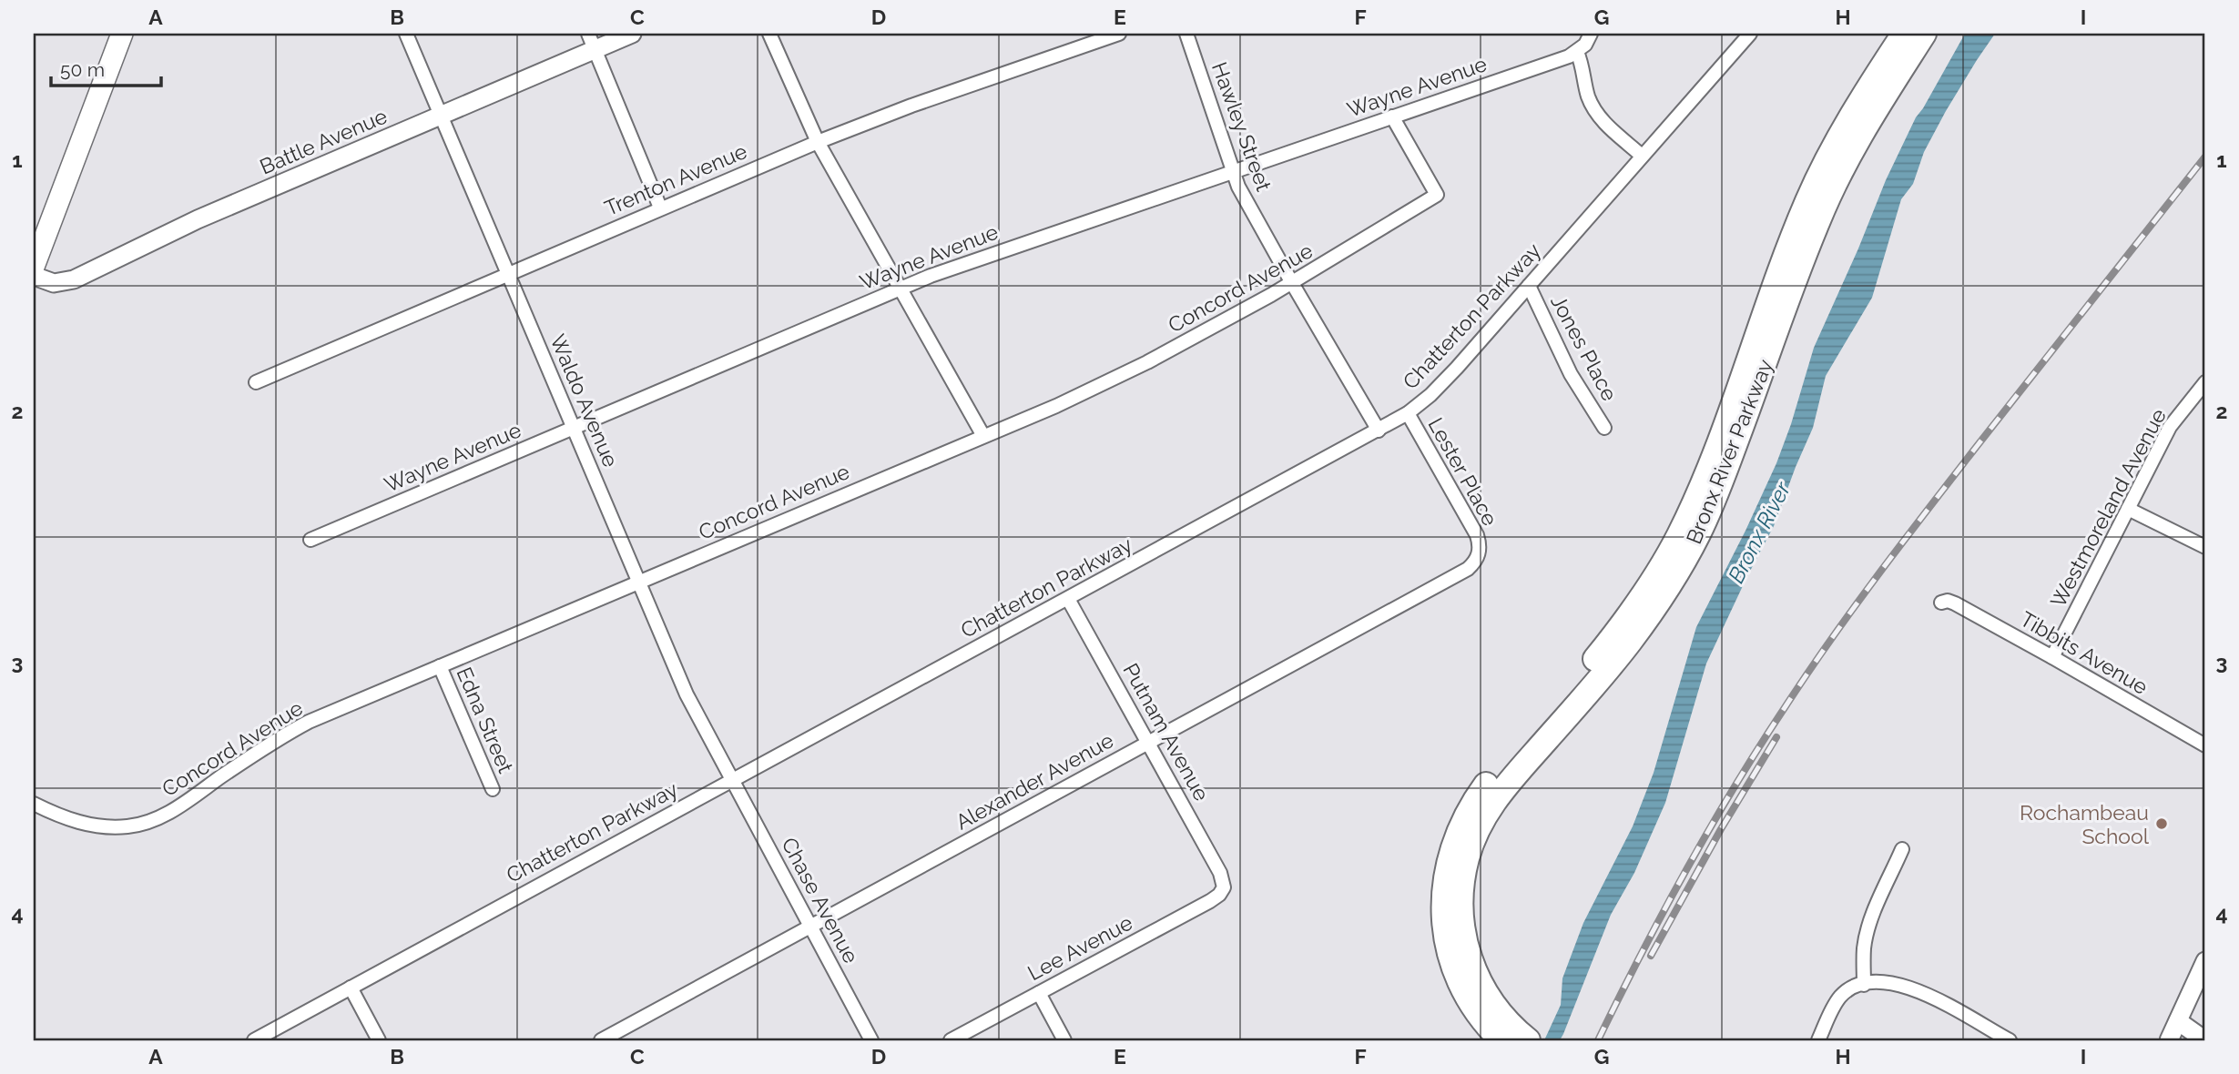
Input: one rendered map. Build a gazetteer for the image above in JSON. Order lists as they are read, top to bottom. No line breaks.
{"streets":{"highway":["Bronx River Parkway"],"street":["Wayne Avenue","Hawley Street","Battle Avenue","Trenton Avenue","Concord Avenue","Chatterton Parkway","Jones Place","Waldo Avenue","Lester Place","Westmoreland Avenue","Tibbits Avenue","Edna Street","Putnam Avenue","Alexander Avenue","Chase Avenue","Lee Avenue"]},"crossings":[["Wayne Avenue","Hawley Street"],["Wayne Avenue","Concord Avenue"],["Wayne Avenue","Waldo Avenue"],["Hawley Street","Concord Avenue"],["Hawley Street","Chatterton Parkway"],["Battle Avenue","Waldo Avenue"],["Trenton Avenue","Waldo Avenue"],["Concord Avenue","Waldo Avenue"],["Concord Avenue","Edna Street"],["Chatterton Parkway","Jones Place"],["Chatterton Parkway","Waldo Avenue"],["Chatterton Parkway","Lester Place"],["Chatterton Parkway","Putnam Avenue"],["Chatterton Parkway","Chase Avenue"],["Waldo Avenue","Chase Avenue"],["Lester Place","Alexander Avenue"],["Westmoreland Avenue","Tibbits Avenue"],["Putnam Avenue","Alexander Avenue"],["Putnam Avenue","Lee Avenue"],["Alexander Avenue","Chase Avenue"]],"water":["Bronx River"],"places":["Rochambeau School"],"scale_bar":"50 m","grid":{"columns":["A","B","C","D","E","F","G","H","I"],"rows":["1","2","3","4"]}}
